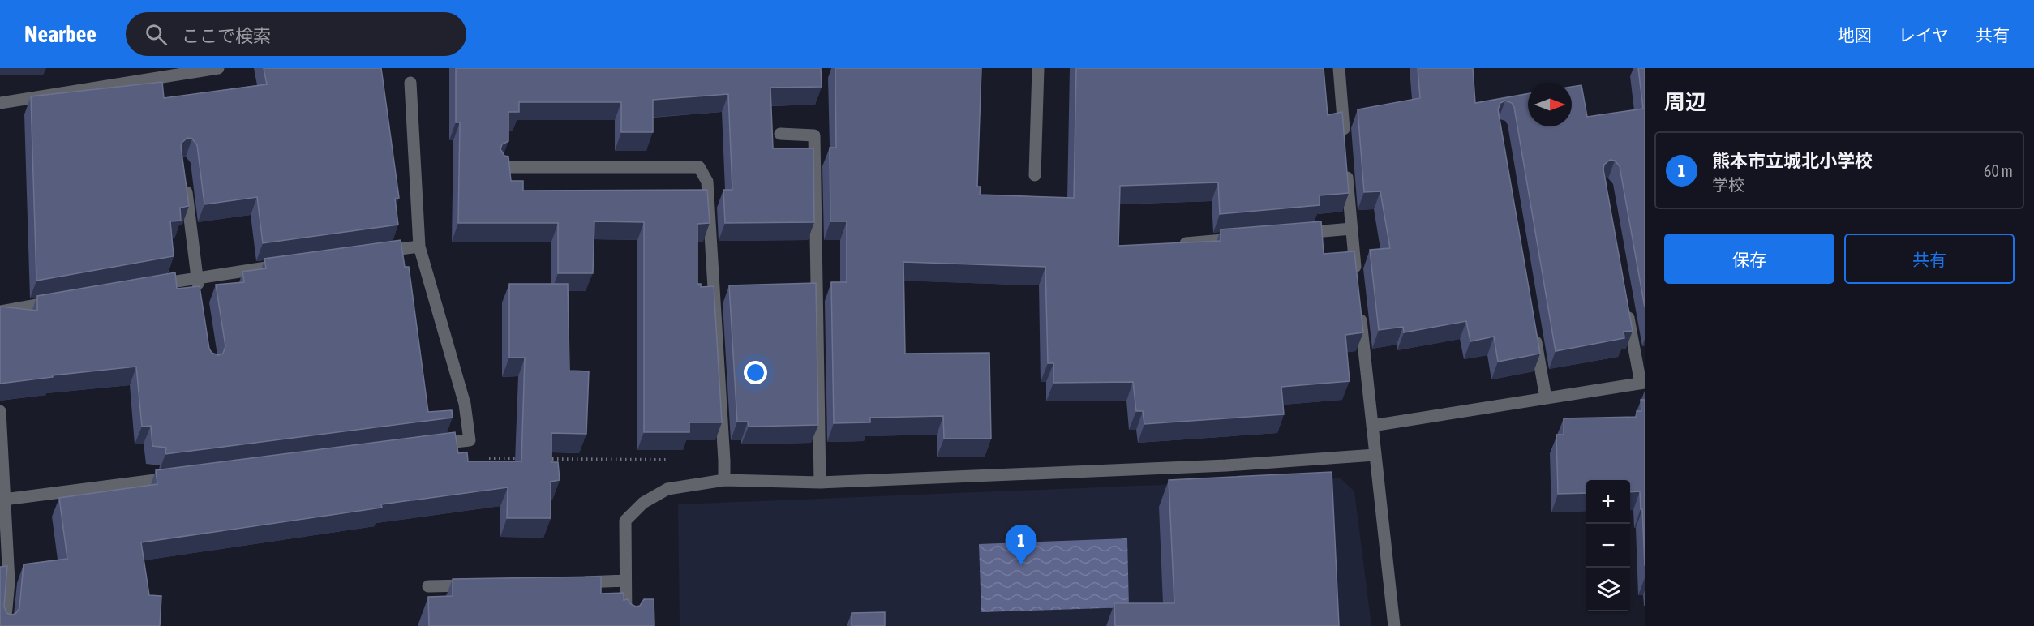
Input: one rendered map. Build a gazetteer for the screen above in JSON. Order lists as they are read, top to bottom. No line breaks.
{"north":"right","page":{"header":"Nearbee","search":"ここで検索","nav":["地図","レイヤ","共有"],"heading":"周辺","list":[{"mark":"1","name":"熊本市立城北小学校","note":"学校","value":"60 m"}],"buttons":["保存","共有"],"map_buttons":["+","−"],"pins":"1"}}
